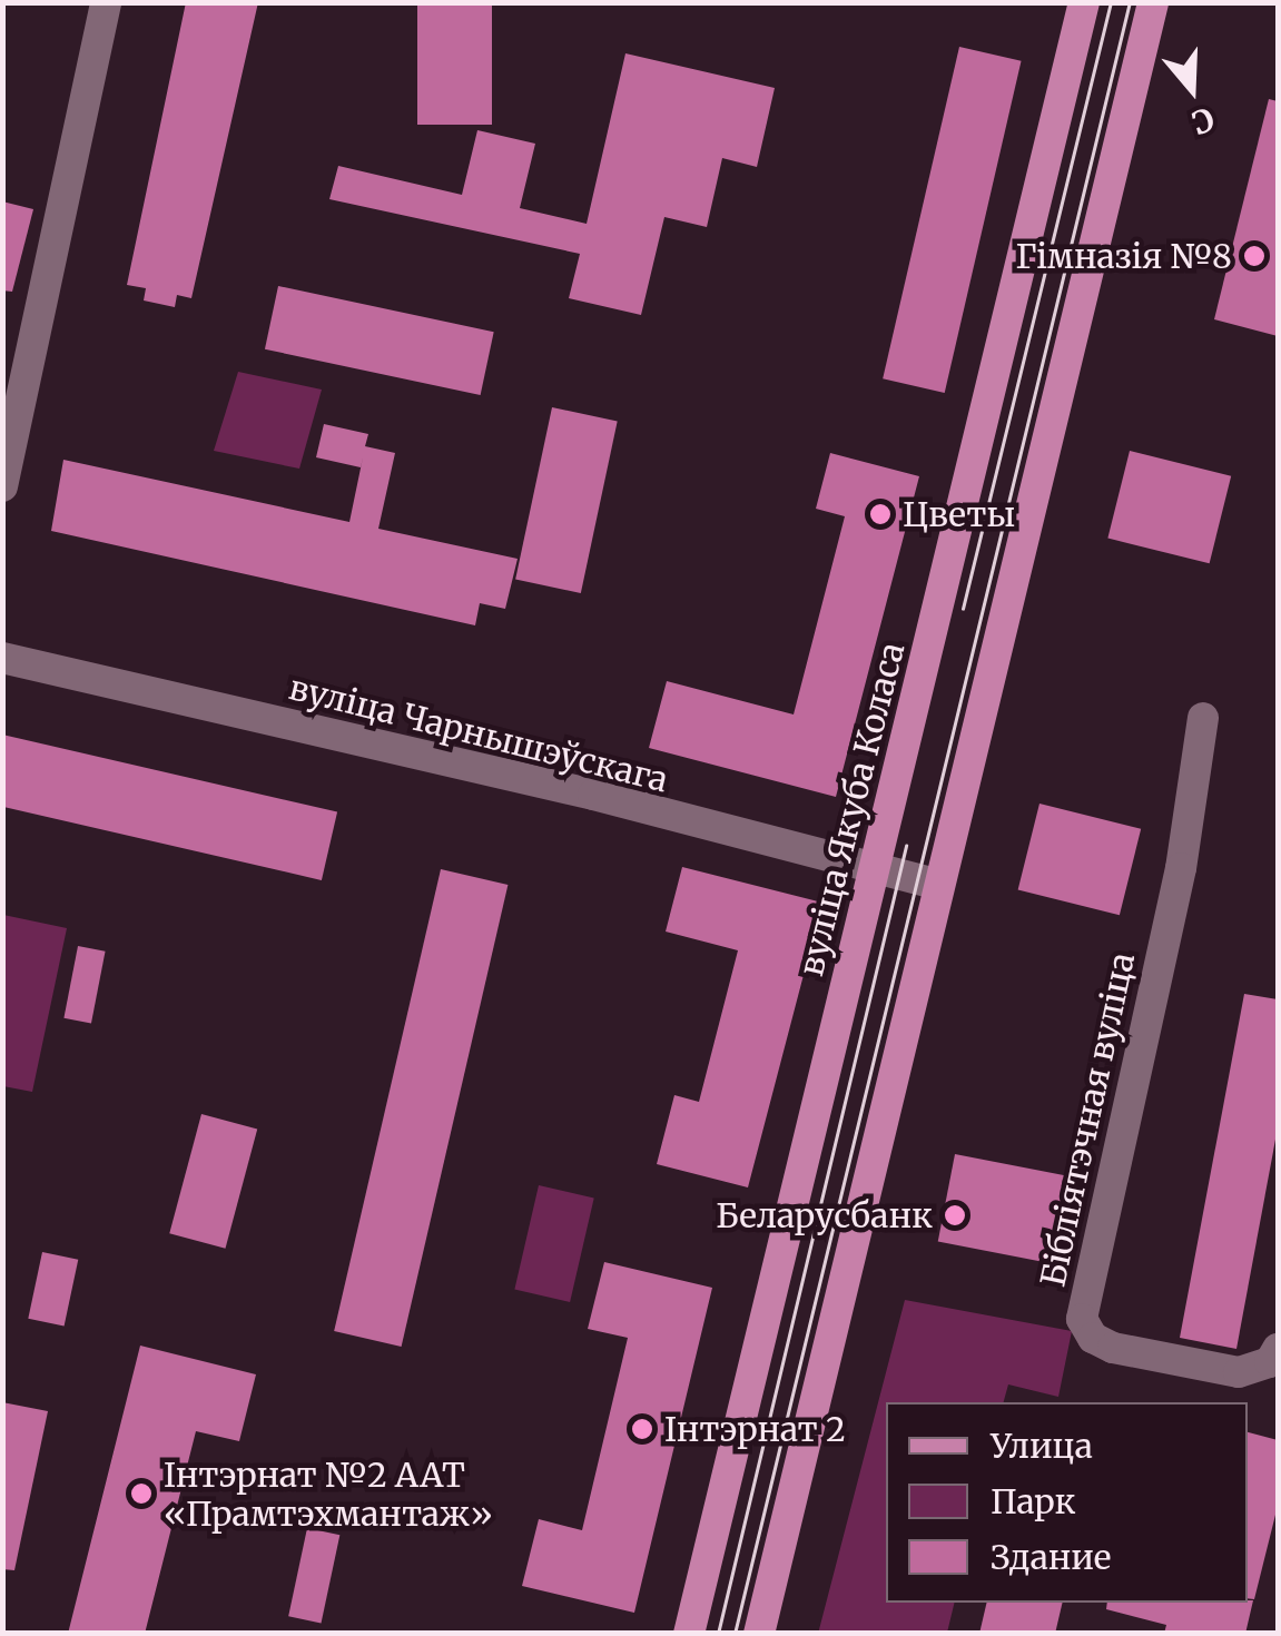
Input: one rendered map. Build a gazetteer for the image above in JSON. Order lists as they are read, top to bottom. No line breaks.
{"streets":{"main road":["вуліца Якуба Коласа"],"street":["вуліца Чарнышэўскага","Бібліятэчная вуліца"]},"crossings":[["вуліца Чарнышэўскага","вуліца Якуба Коласа"]],"places":["Гімназія №8","Цветы","Беларусбанк","Інтэрнат 2","Інтэрнат №2 ААТ «Прамтэхмантаж»"],"legend":["Улица","Парк","Здание"],"north":"bottom"}
